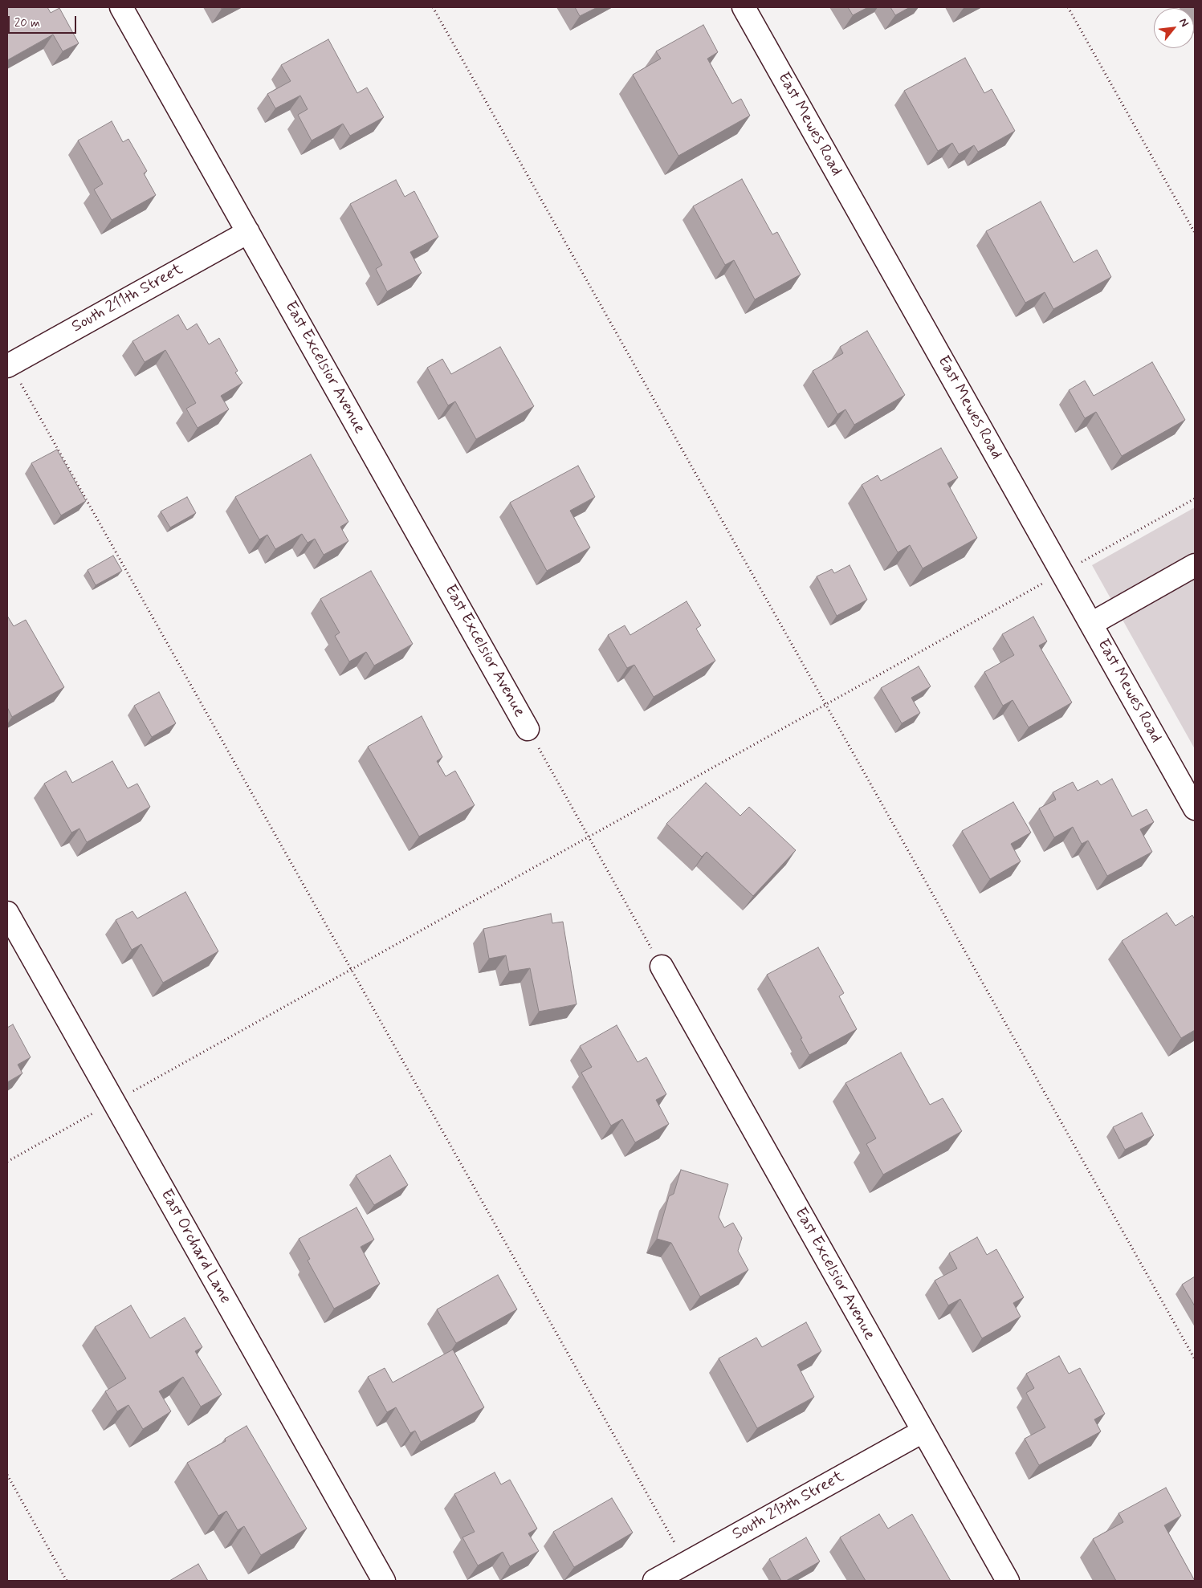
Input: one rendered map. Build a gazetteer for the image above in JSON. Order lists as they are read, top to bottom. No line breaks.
{"streets":{"street":["East Mewes Road","South 211th Street","East Excelsior Avenue","East Orchard Lane","South 213th Street"]},"crossings":[["South 211th Street","East Excelsior Avenue"],["East Excelsior Avenue","South 213th Street"]],"scale_bar":"20 m","north":"top right"}
